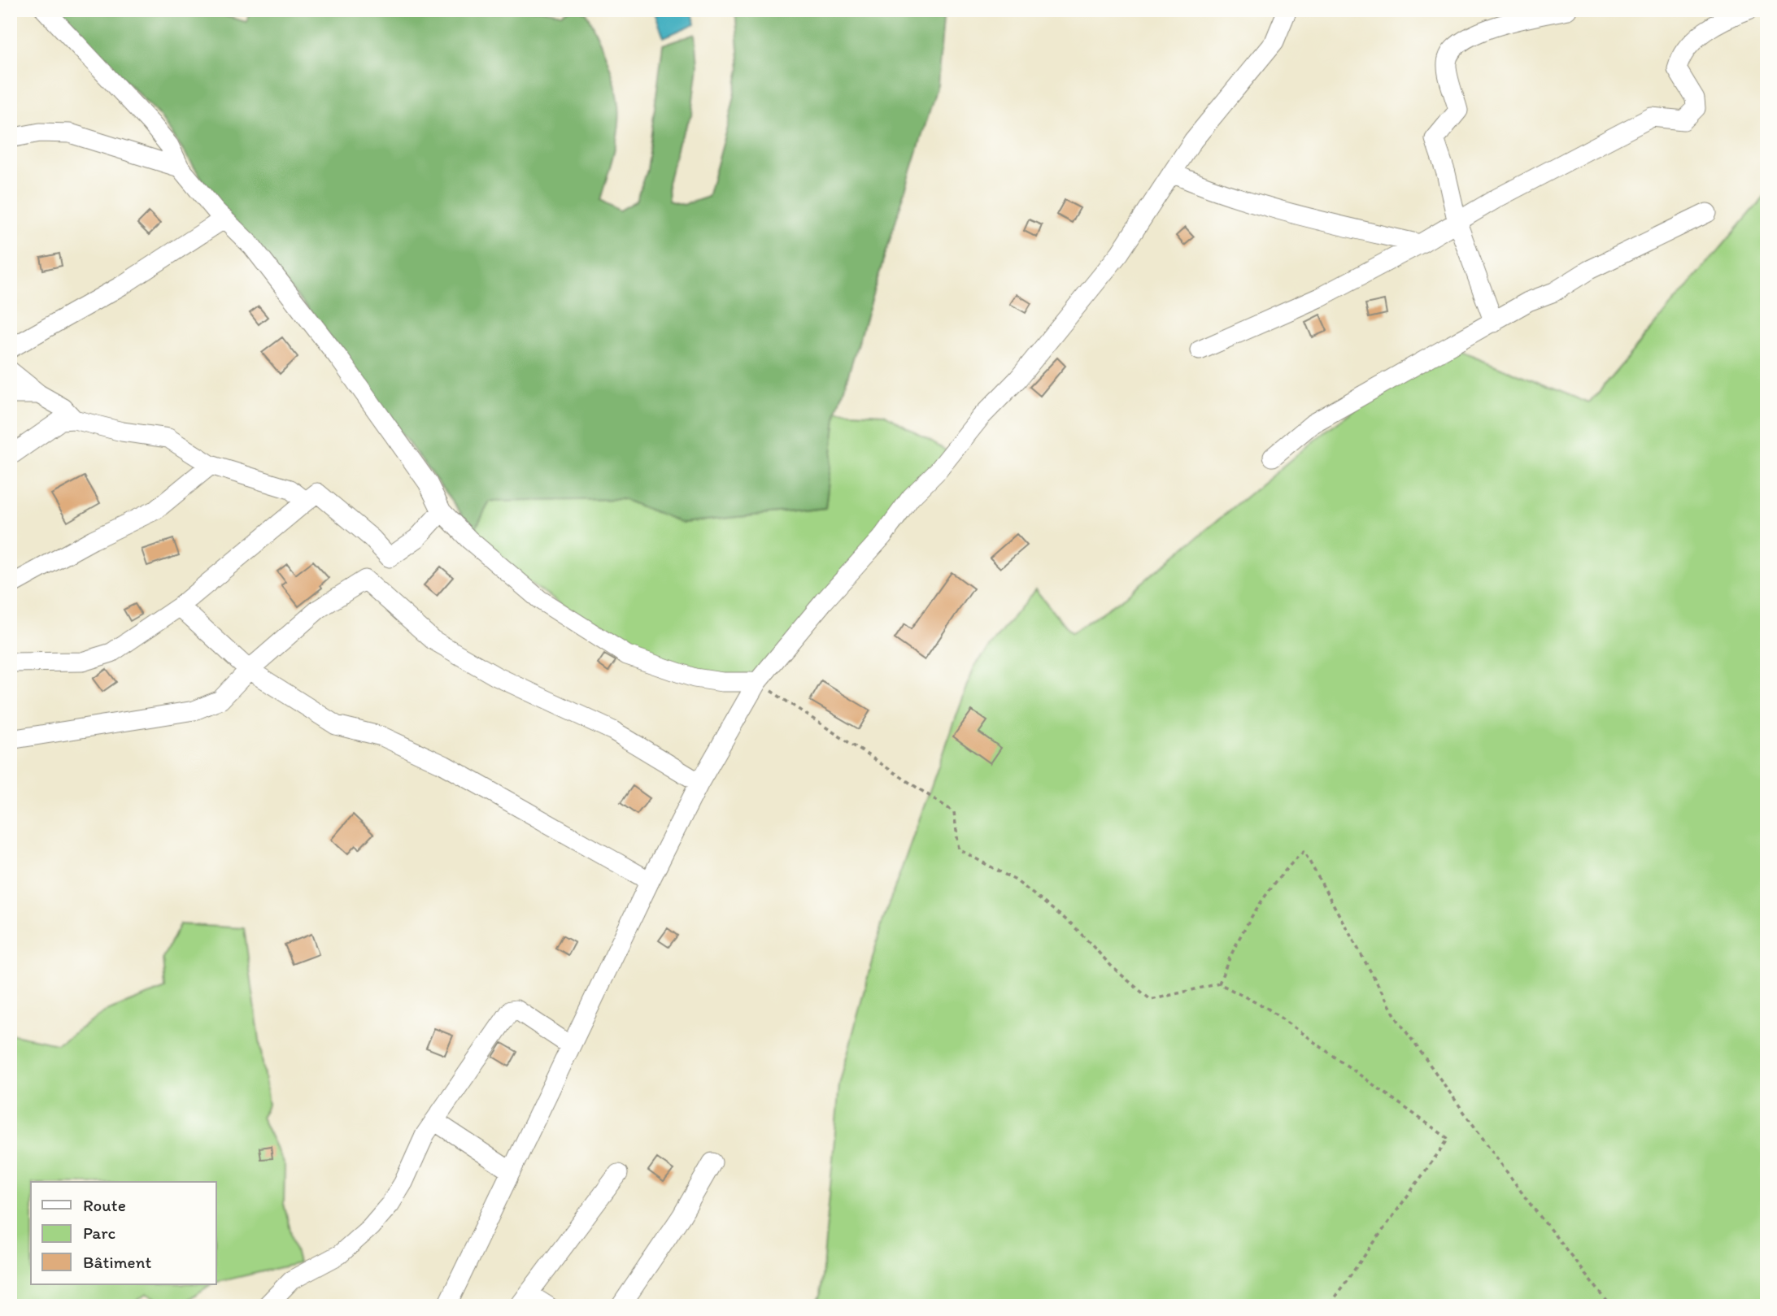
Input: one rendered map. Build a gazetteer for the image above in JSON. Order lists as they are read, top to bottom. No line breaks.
{"legend":["Route","Parc","Bâtiment"]}
